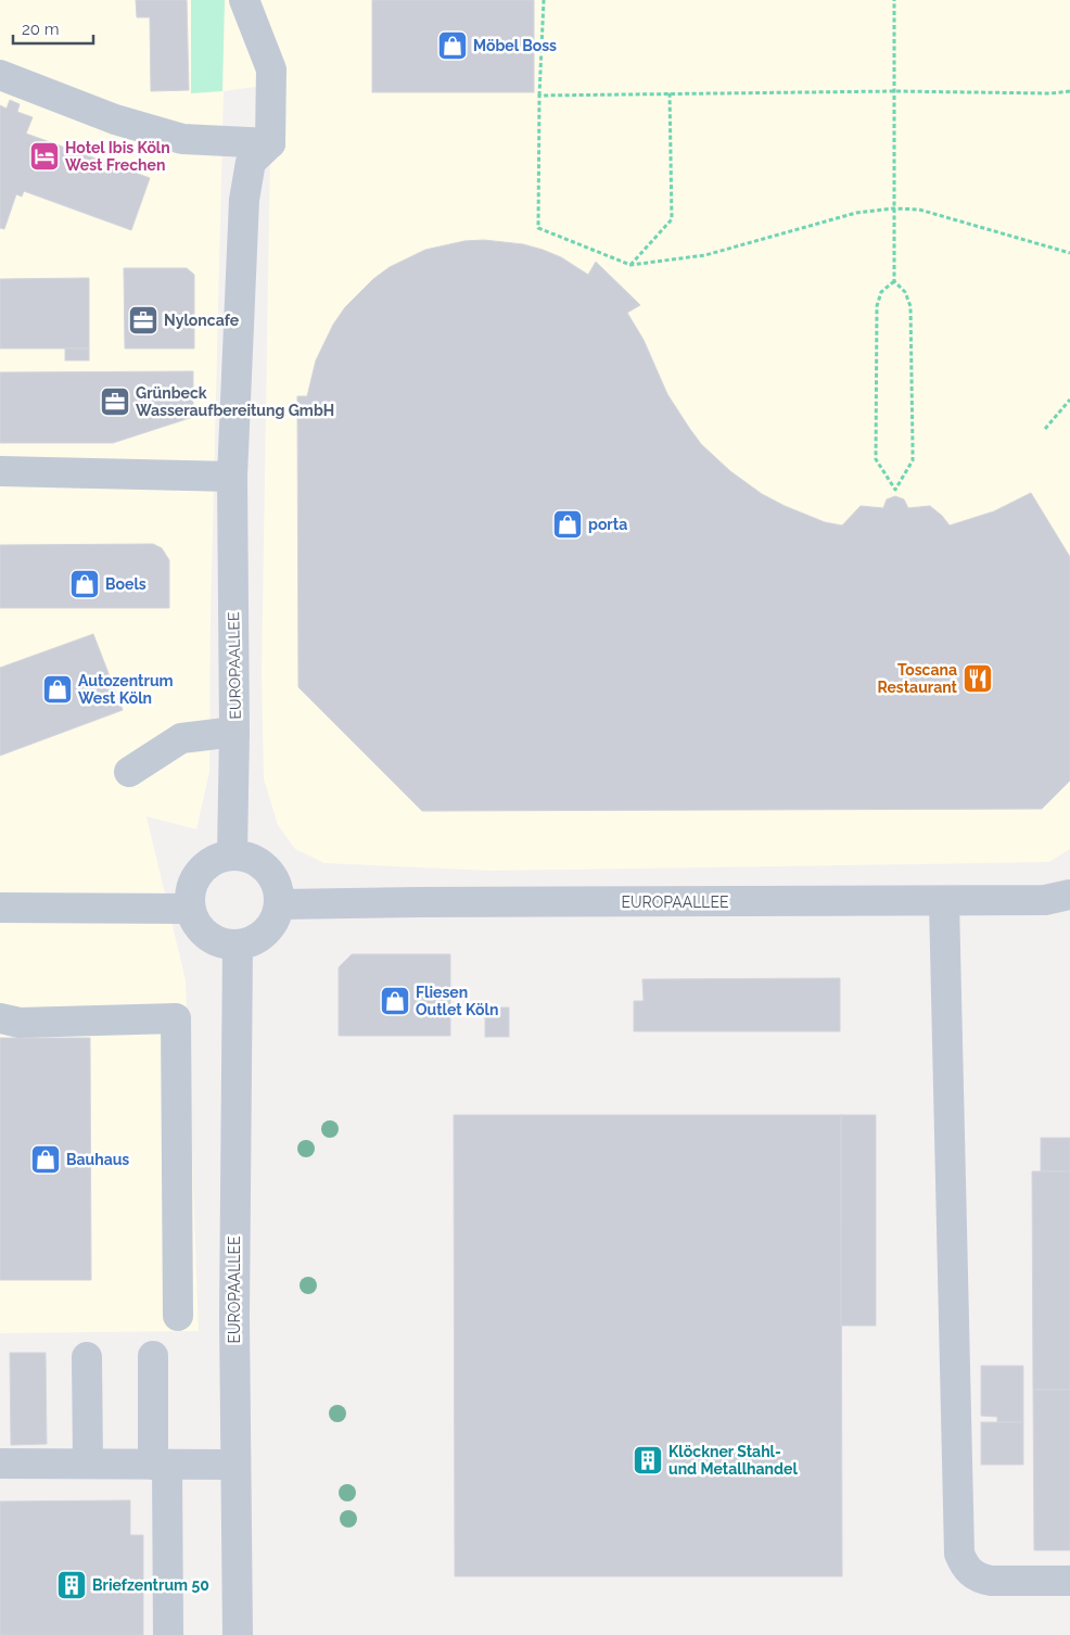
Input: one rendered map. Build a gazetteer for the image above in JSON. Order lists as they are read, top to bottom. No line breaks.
{"streets":{"street":["EUROPAALLEE"]},"places":{"shop":["Möbel Boss","porta","Boels","Autozentrum West Köln","Fliesen Outlet Köln","Bauhaus"],"hotel":["Hotel Ibis Köln West Frechen"],"office":["Nyloncafe","Grünbeck Wasseraufbereitung GmbH"],"restaurant":["Toscana Restaurant"],"building":["Klöckner Stahl- und Metallhandel","Briefzentrum 50"]},"scale_bar":"20 m"}
